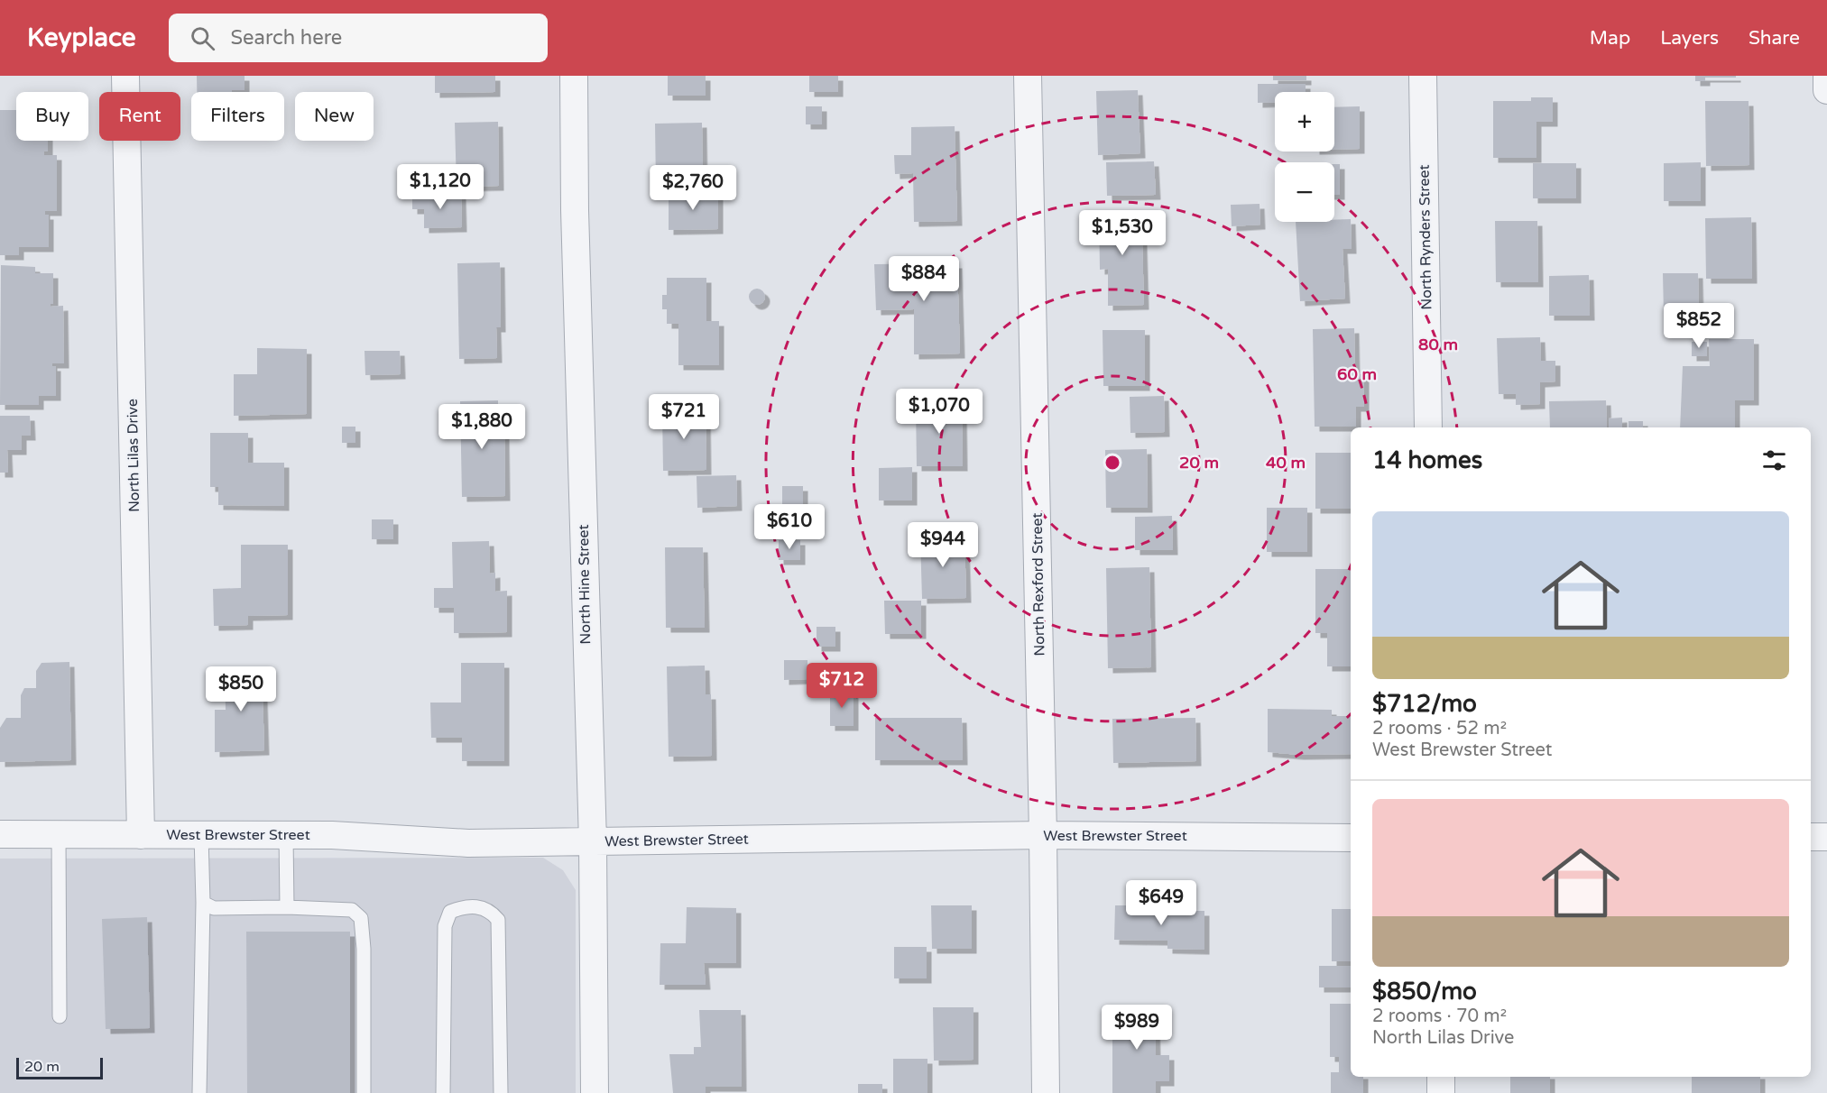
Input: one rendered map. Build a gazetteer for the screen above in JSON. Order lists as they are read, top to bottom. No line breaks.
{"streets":{"street":["North Rynders Street","North Lilas Drive","North Hine Street","North Rexford Street","West Brewster Street"]},"crossings":[["North Lilas Drive","West Brewster Street"],["North Hine Street","West Brewster Street"],["North Rexford Street","West Brewster Street"]],"scale_bar":"20 m","page":{"header":"Keyplace","search":"Search here","nav":["Map","Layers","Share"],"map_buttons":["+","−"],"chip":["Buy","Rent","Filters","New"],"price":["$1,120","$2,760","$1,530","$884","$852","$1,070","$721","$1,880","$610","$944","$712","$850","$649","$989"],"heading":"14 homes","list":[{"name":"$712/mo","note":"2 rooms · 52 m² · West Brewster Street"},{"name":"$850/mo","note":"2 rooms · 70 m² · North Lilas Drive"}],"scale":"20 m"},"rings":["80 m","60 m","20 m","40 m"]}
